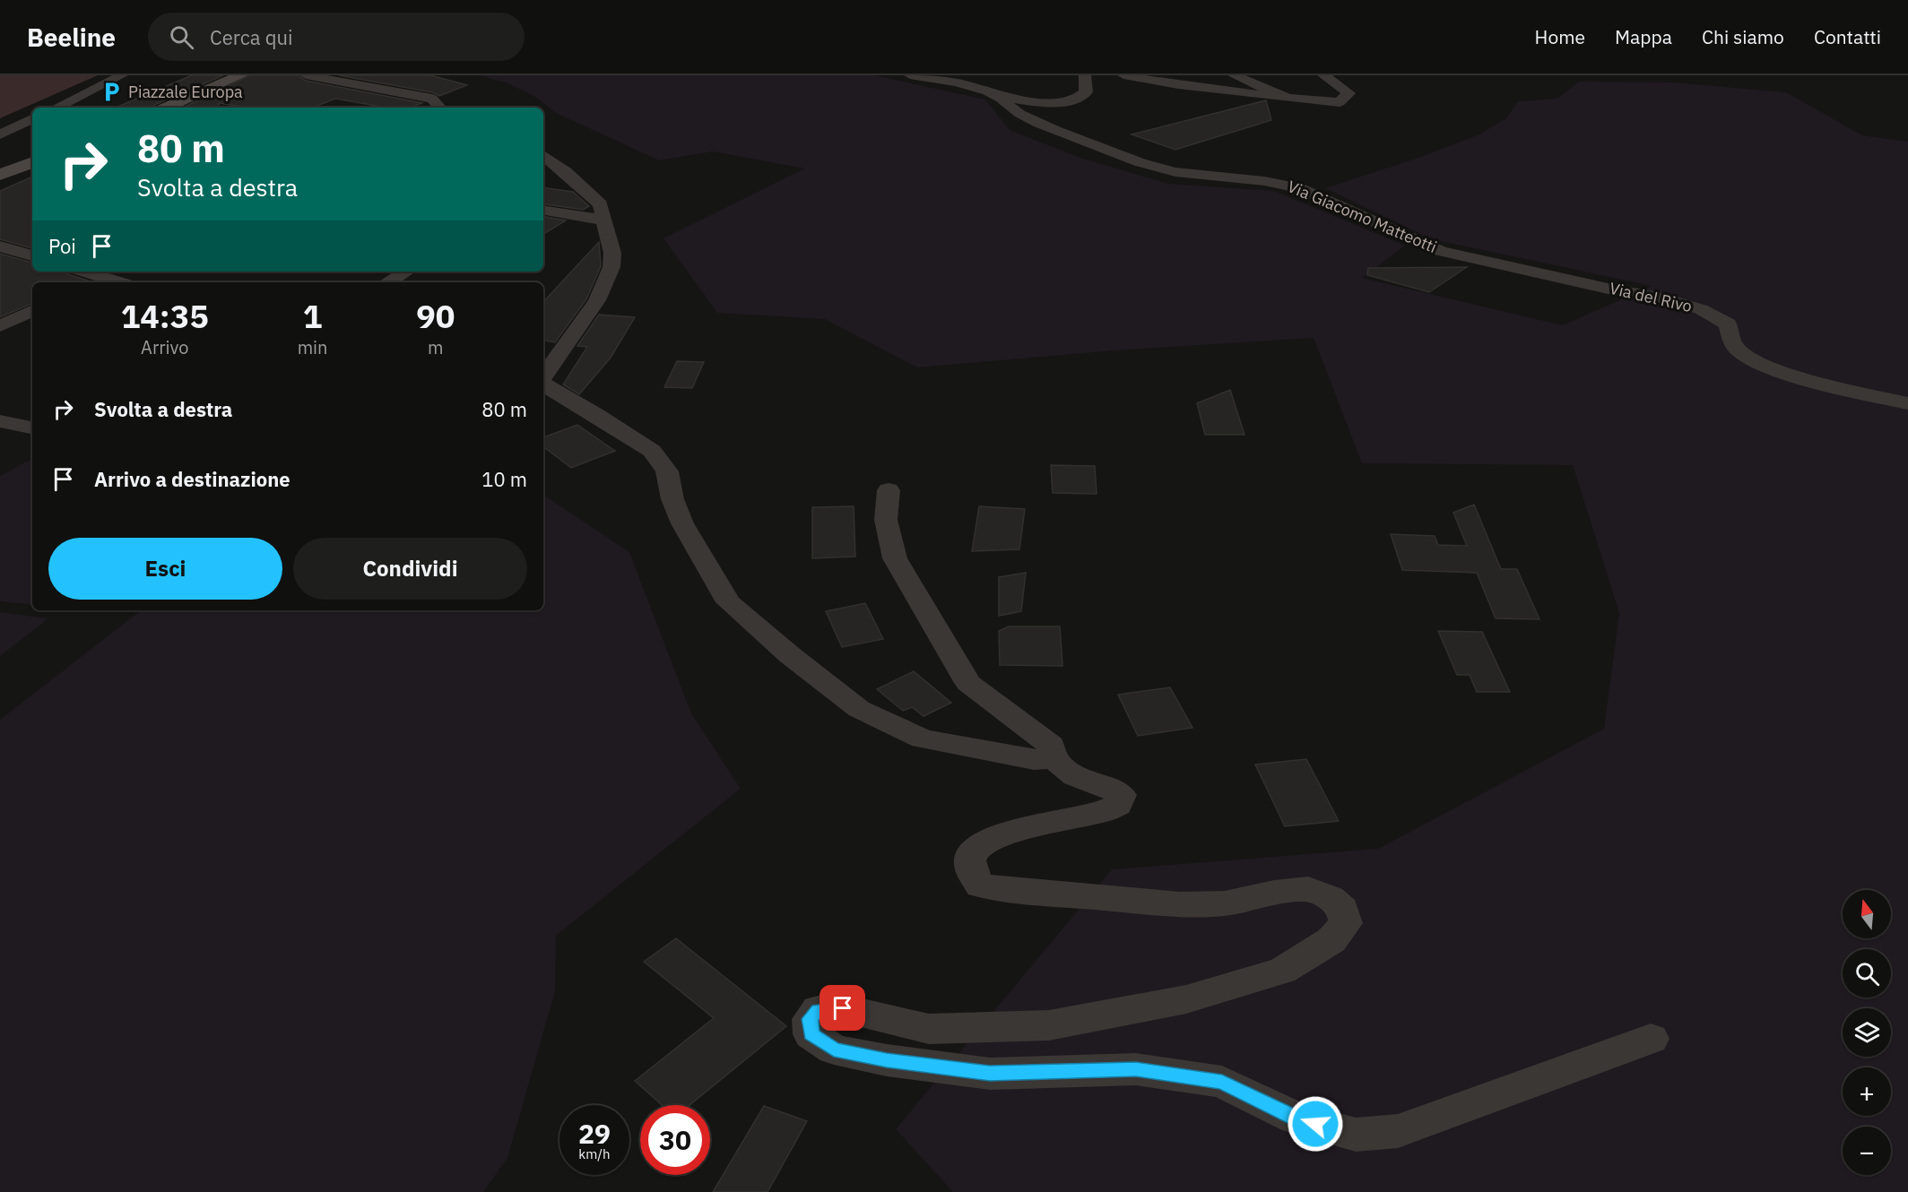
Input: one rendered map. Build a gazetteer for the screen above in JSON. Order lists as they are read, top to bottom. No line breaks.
{"streets":{"street":["Via Giacomo Matteotti","Via del Rivo"]},"crossings":[["Via Giacomo Matteotti","Via del Rivo"]],"places":{"parking":["Piazzale Europa"]},"north":"top","page":{"header":"Beeline","search":"Cerca qui","nav":["Home","Mappa","Chi siamo","Contatti"],"turn":["80 m","Svolta a destra"],"then":"Poi","eta":["14:35","Arrivo","1","min","90","m"],"list":[{"name":"Svolta a destra","value":"80 m"},{"name":"Arrivo a destinazione","value":"10 m"}],"buttons":["Esci","Condividi"],"map_buttons":["+","−"],"speed":"29 km/h","limit":"30"}}
